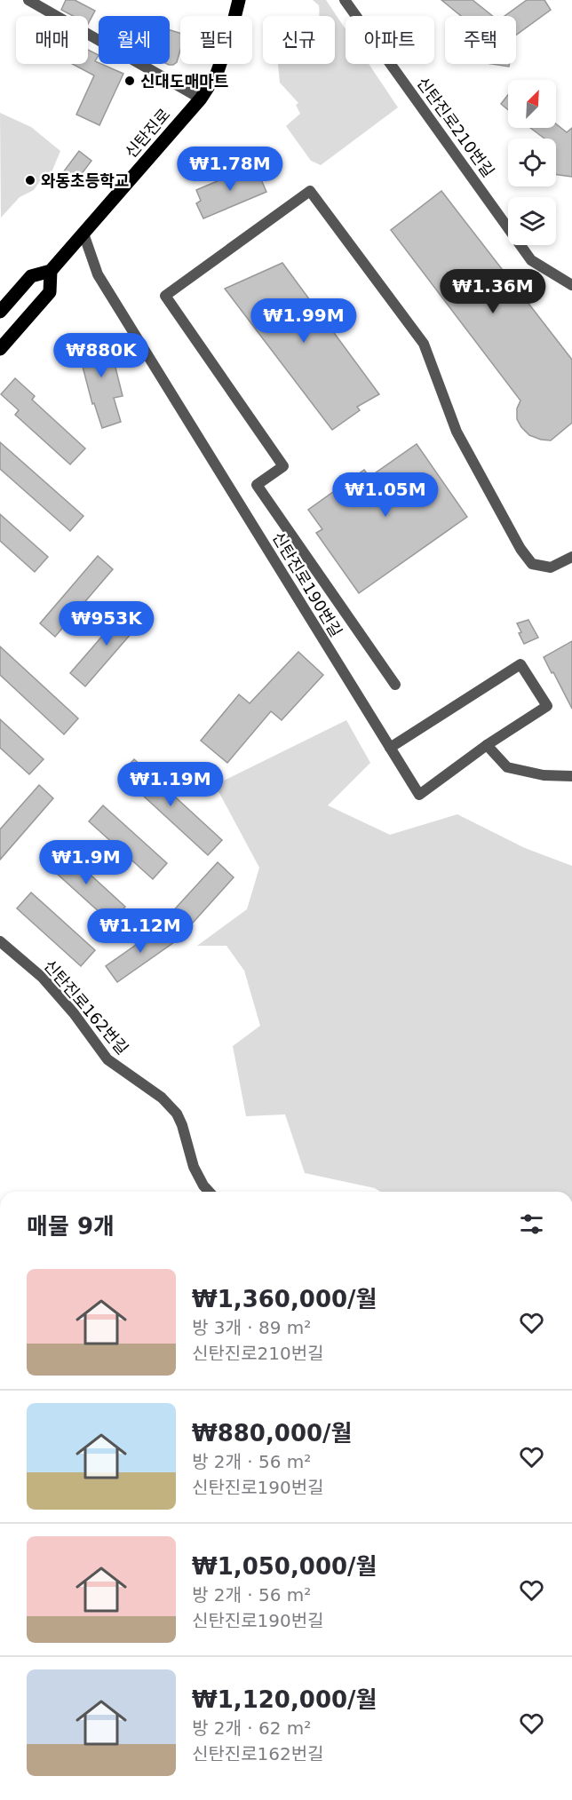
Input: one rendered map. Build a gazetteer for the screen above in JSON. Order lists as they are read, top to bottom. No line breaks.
{"streets":{"main road":["신탄진로"],"street":["신탄진로210번길","신탄진로190번길","신탄진로162번길"]},"crossings":[["신탄진로","신탄진로190번길"]],"places":["신대도매마트","와동초등학교"],"north":"top right","page":{"chip":["매매","월세","필터","신규","아파트","주택"],"price":["₩1.78M","₩1.36M","₩1.99M","₩880K","₩1.05M","₩953K","₩1.19M","₩1.9M","₩1.12M"],"heading":"매물 9개","list":[{"name":"₩1,360,000/월","note":"방 3개 · 89 m² · 신탄진로210번길"},{"name":"₩880,000/월","note":"방 2개 · 56 m² · 신탄진로190번길"},{"name":"₩1,050,000/월","note":"방 2개 · 56 m² · 신탄진로190번길"},{"name":"₩1,120,000/월","note":"방 2개 · 62 m² · 신탄진로162번길"}]}}
